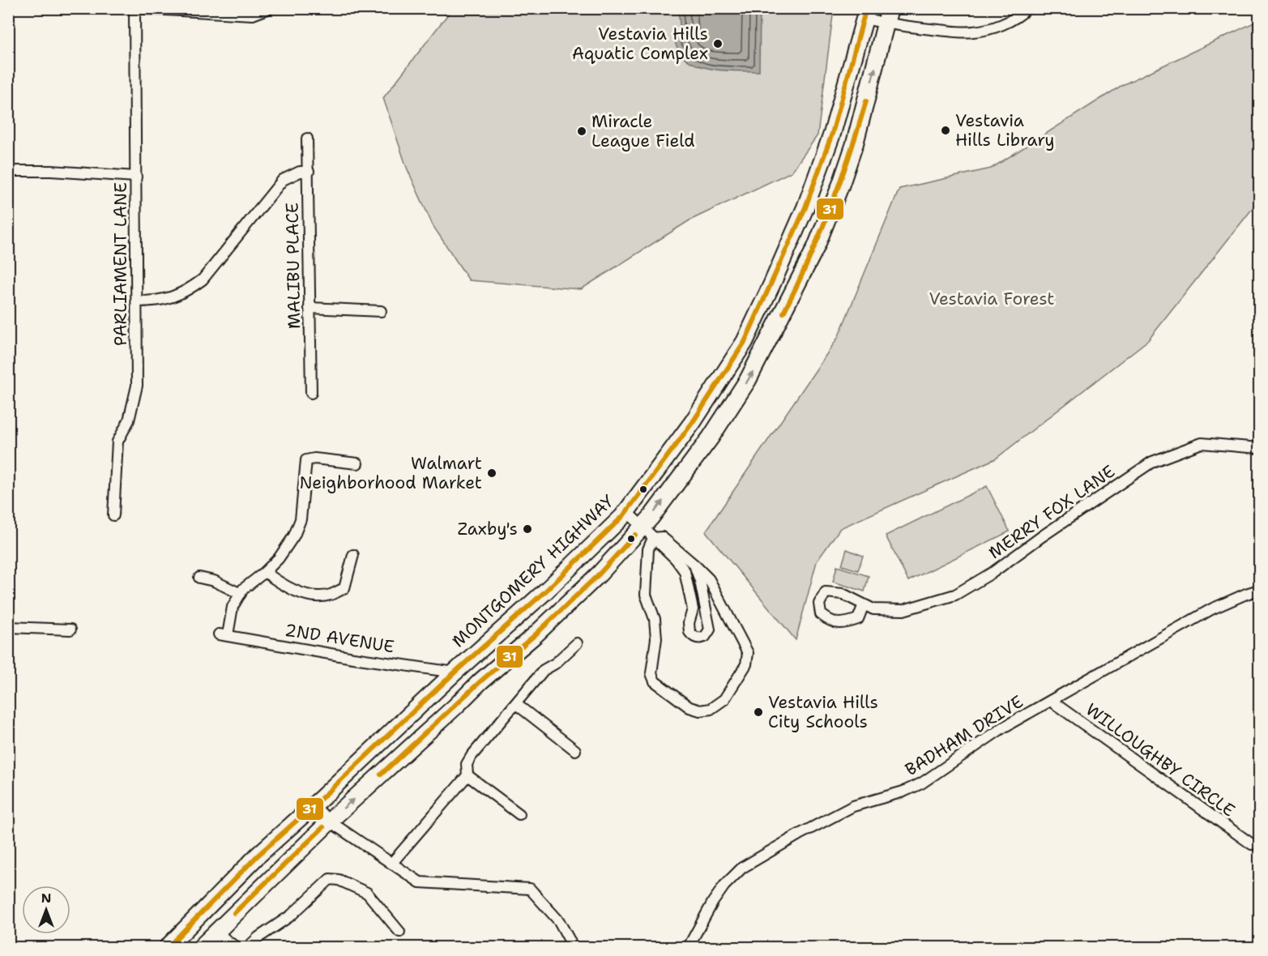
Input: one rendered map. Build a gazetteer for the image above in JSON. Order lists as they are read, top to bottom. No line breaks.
{"streets":{"main road":["MONTGOMERY HIGHWAY"],"street":["PARLIAMENT LANE","MALIBU PLACE","MERRY FOX LANE","2ND AVENUE","BADHAM DRIVE","WILLOUGHBY CIRCLE"]},"crossings":[["MONTGOMERY HIGHWAY","2ND AVENUE"],["BADHAM DRIVE","WILLOUGHBY CIRCLE"]],"parks":["Vestavia Forest"],"places":["Vestavia Hills Aquatic Complex","Vestavia Hills Library","Miracle League Field","Walmart Neighborhood Market","Zaxby's","Vestavia Hills City Schools"],"lines":["transit line 31"],"north":"top"}
